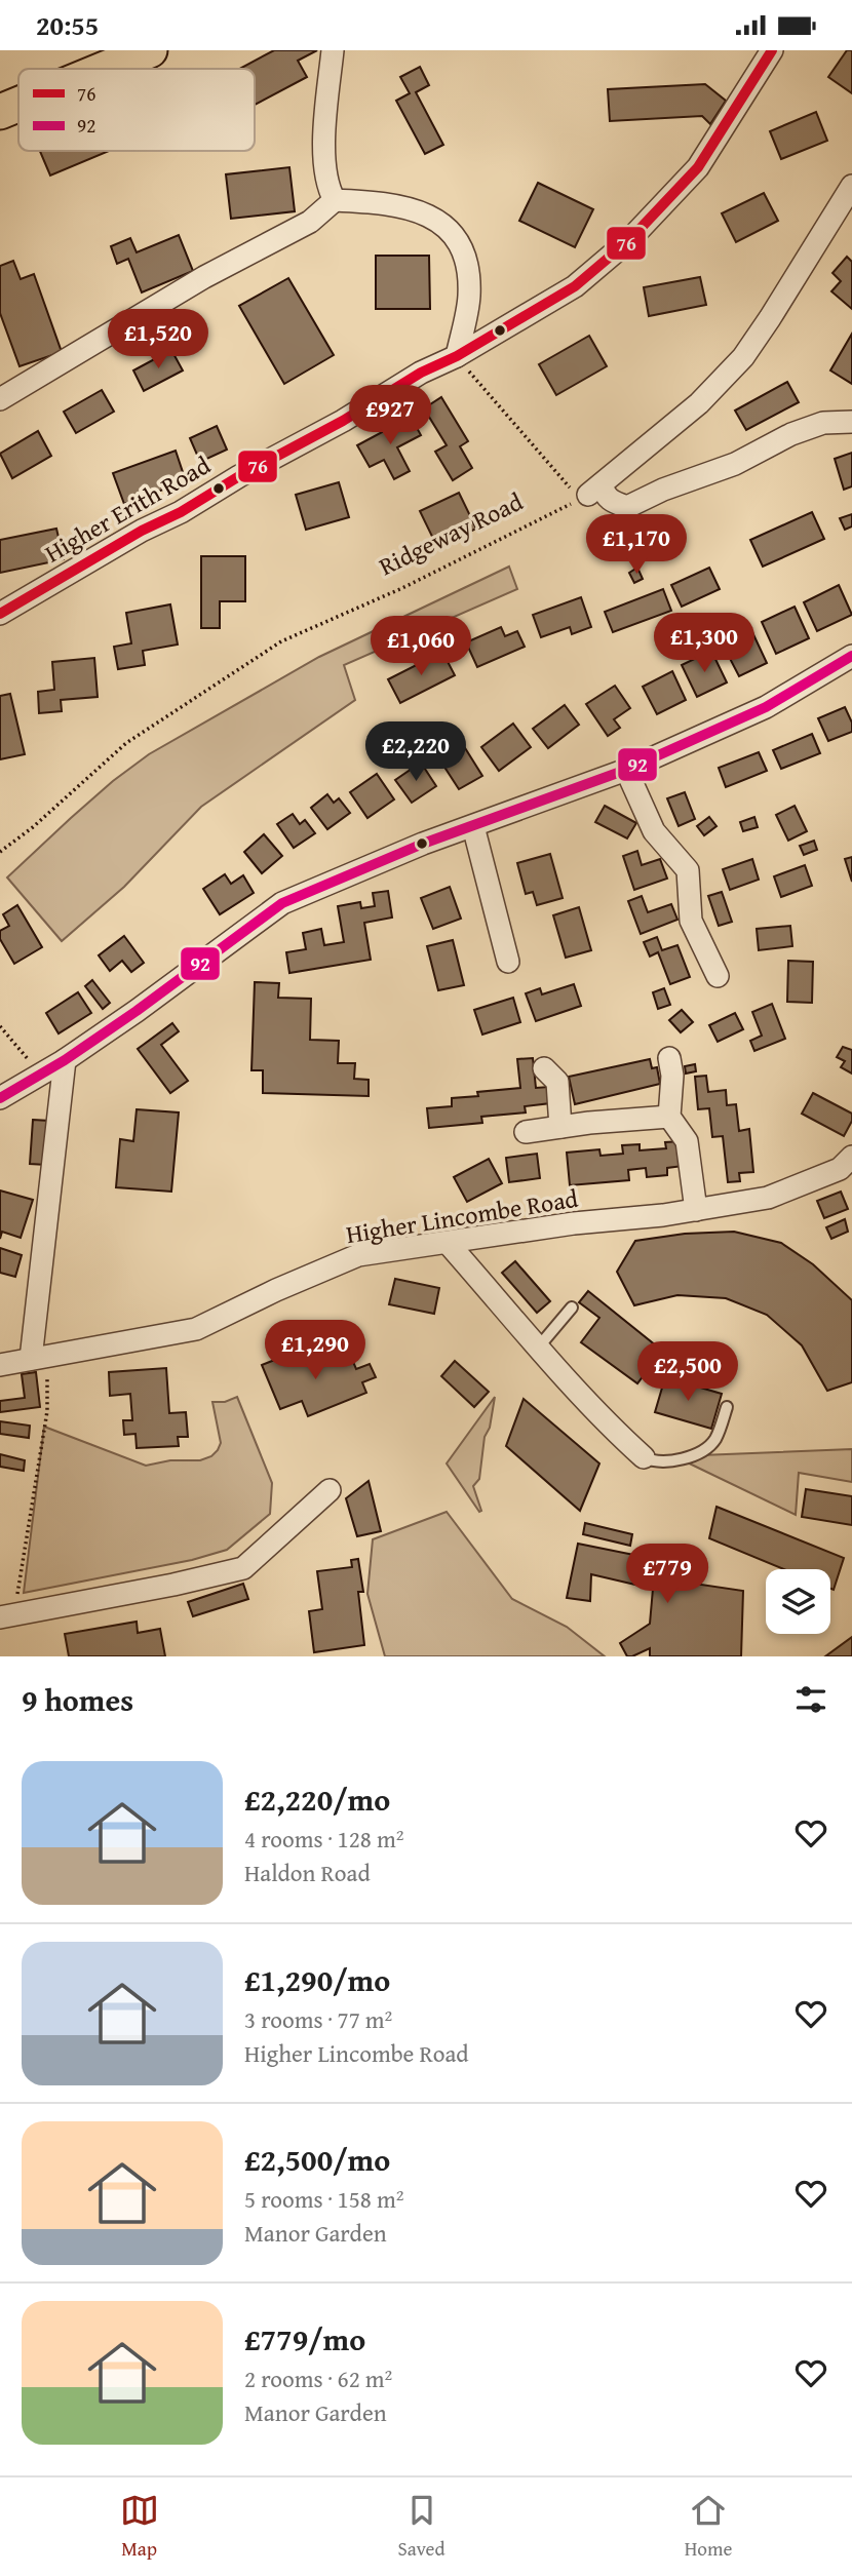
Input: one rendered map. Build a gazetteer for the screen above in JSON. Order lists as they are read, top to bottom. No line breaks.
{"streets":{"street":["Higher Erith Road","Higher Lincombe Road"],"path":["Ridgeway Road"]},"lines":["transit line 76","transit line 92"],"legend":["76","92"],"page":{"status":"20:55","price":["£1,520","£927","£1,170","£1,300","£1,060","£2,220","£1,290","£2,500","£779"],"heading":"9 homes","list":[{"name":"£2,220/mo","note":"4 rooms · 128 m² · Haldon Road"},{"name":"£1,290/mo","note":"3 rooms · 77 m² · Higher Lincombe Road"},{"name":"£2,500/mo","note":"5 rooms · 158 m² · Manor Garden"},{"name":"£779/mo","note":"2 rooms · 62 m² · Manor Garden"}],"tabs":["Map","Saved","Home"]}}
